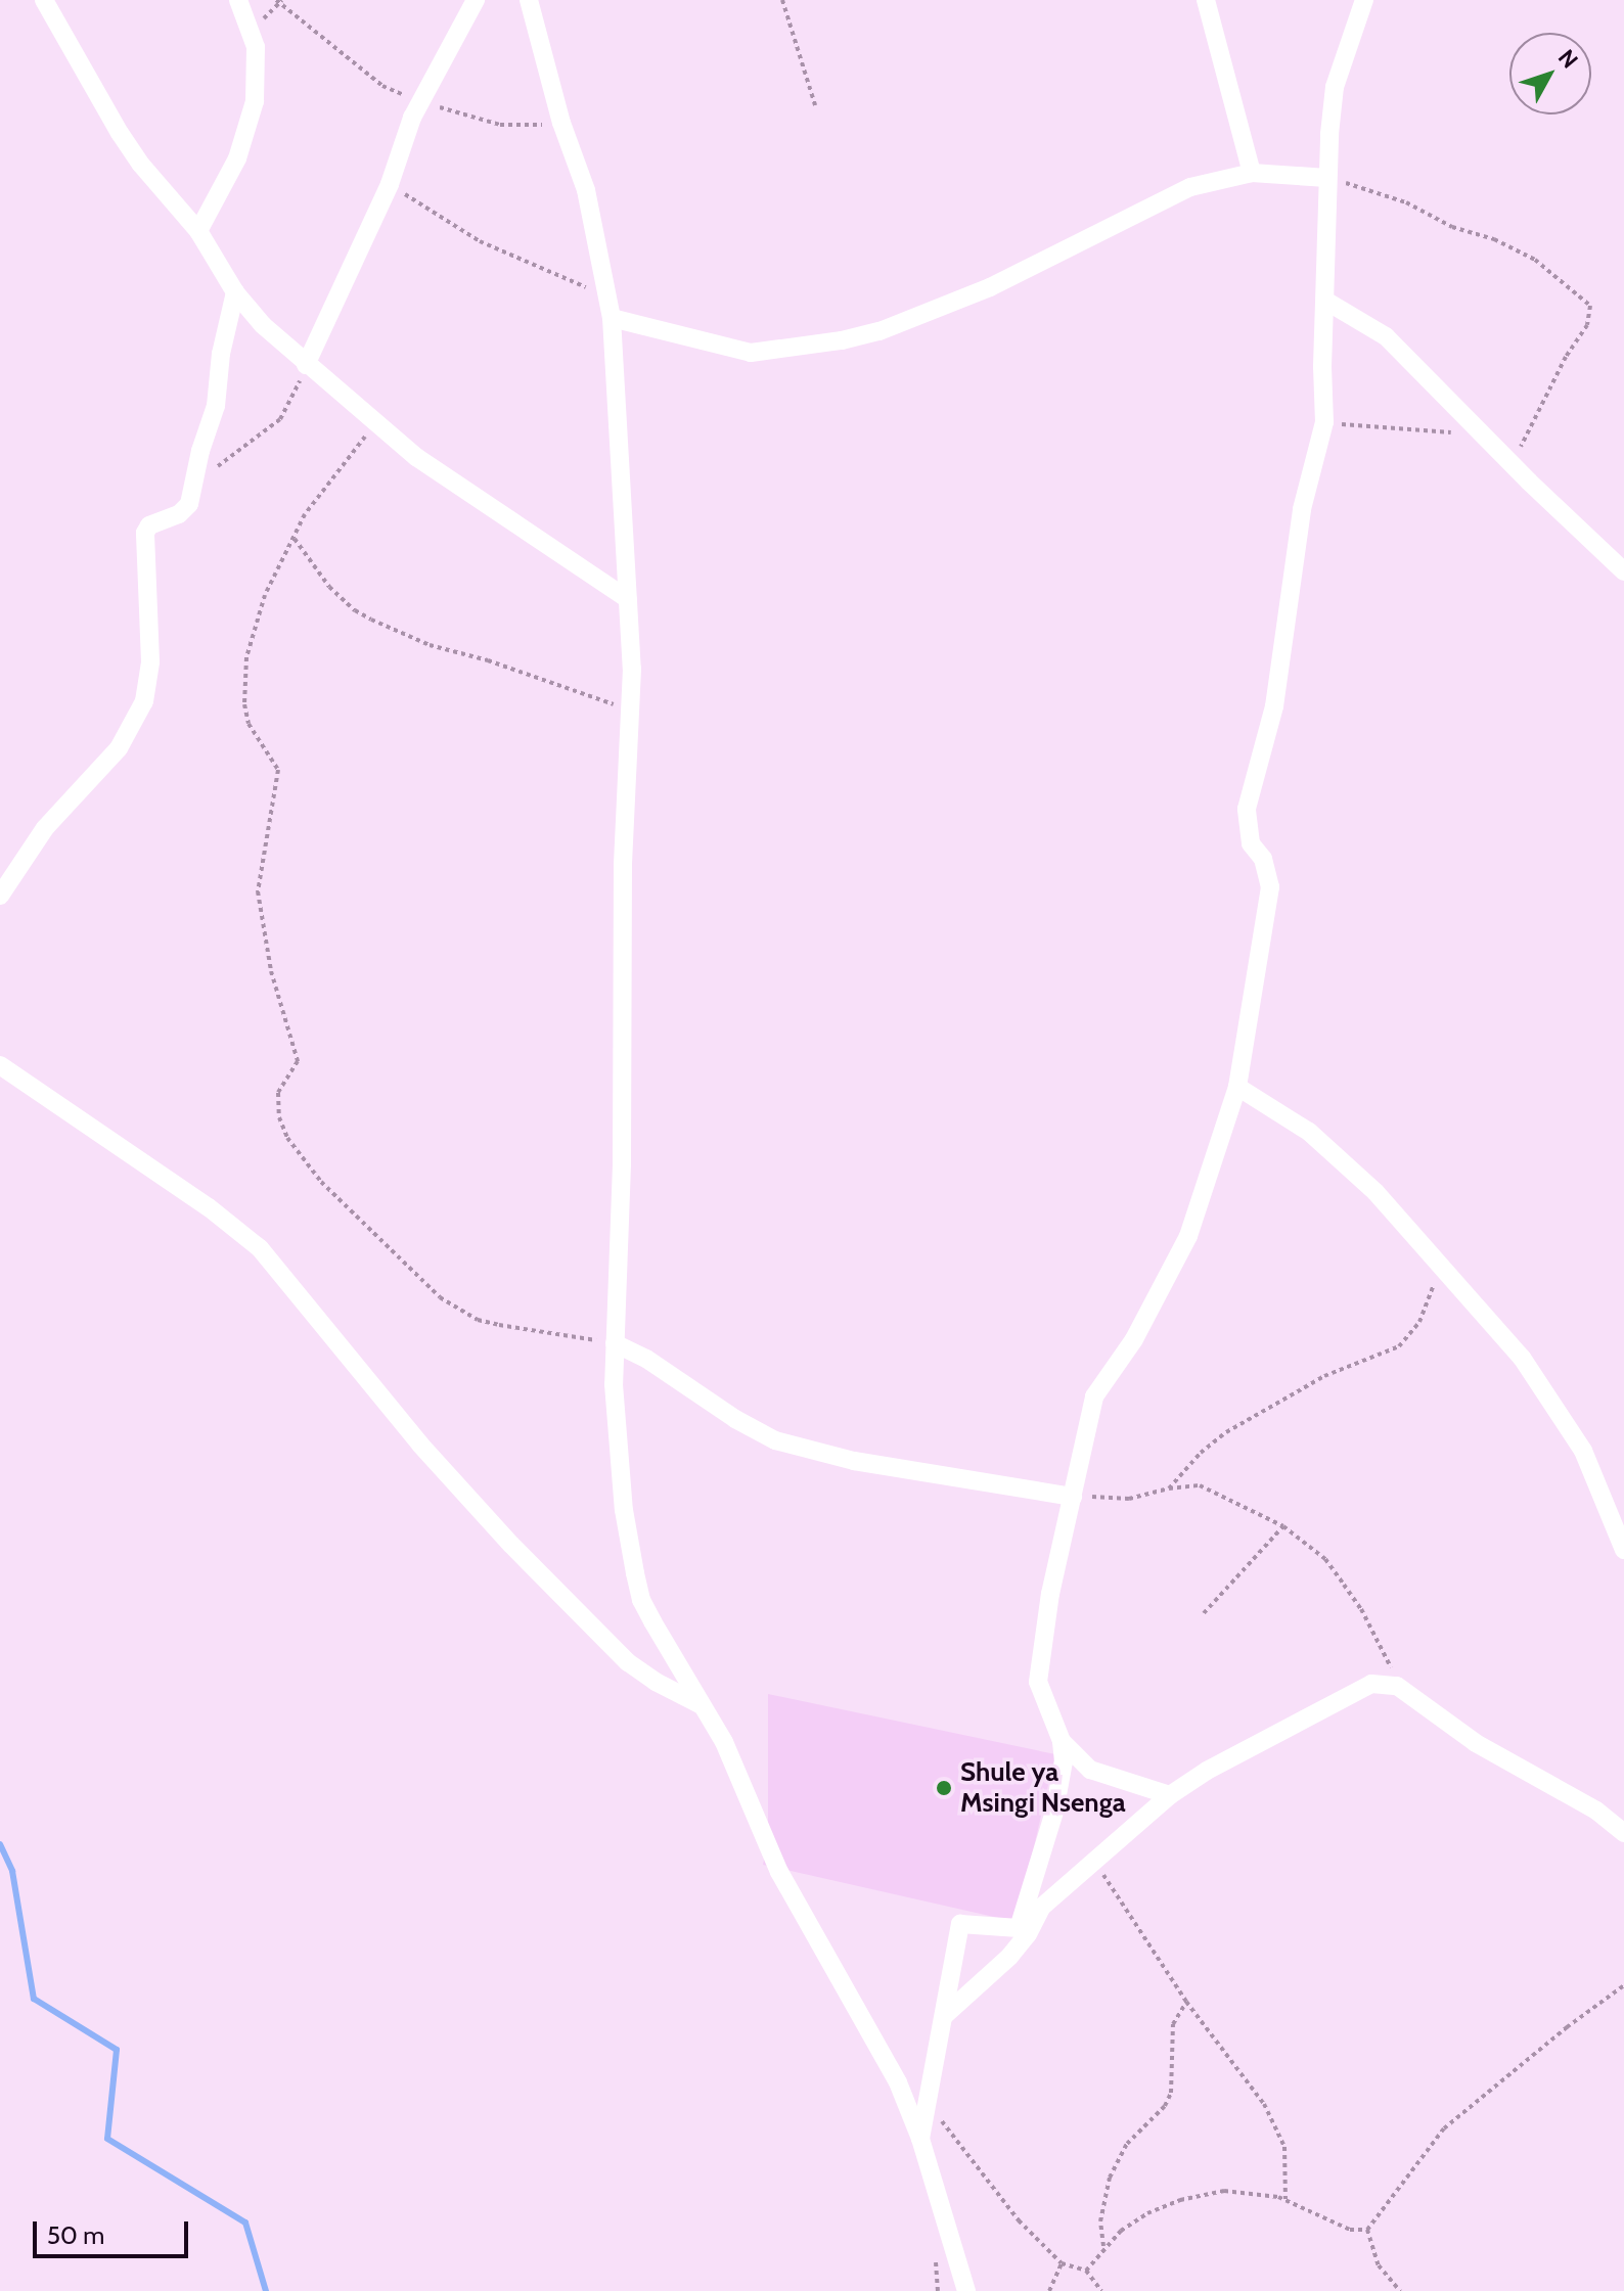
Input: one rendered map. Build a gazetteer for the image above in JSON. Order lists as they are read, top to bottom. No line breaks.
{"places":["Shule ya Msingi Nsenga"],"scale_bar":"50 m","north":"top right"}
